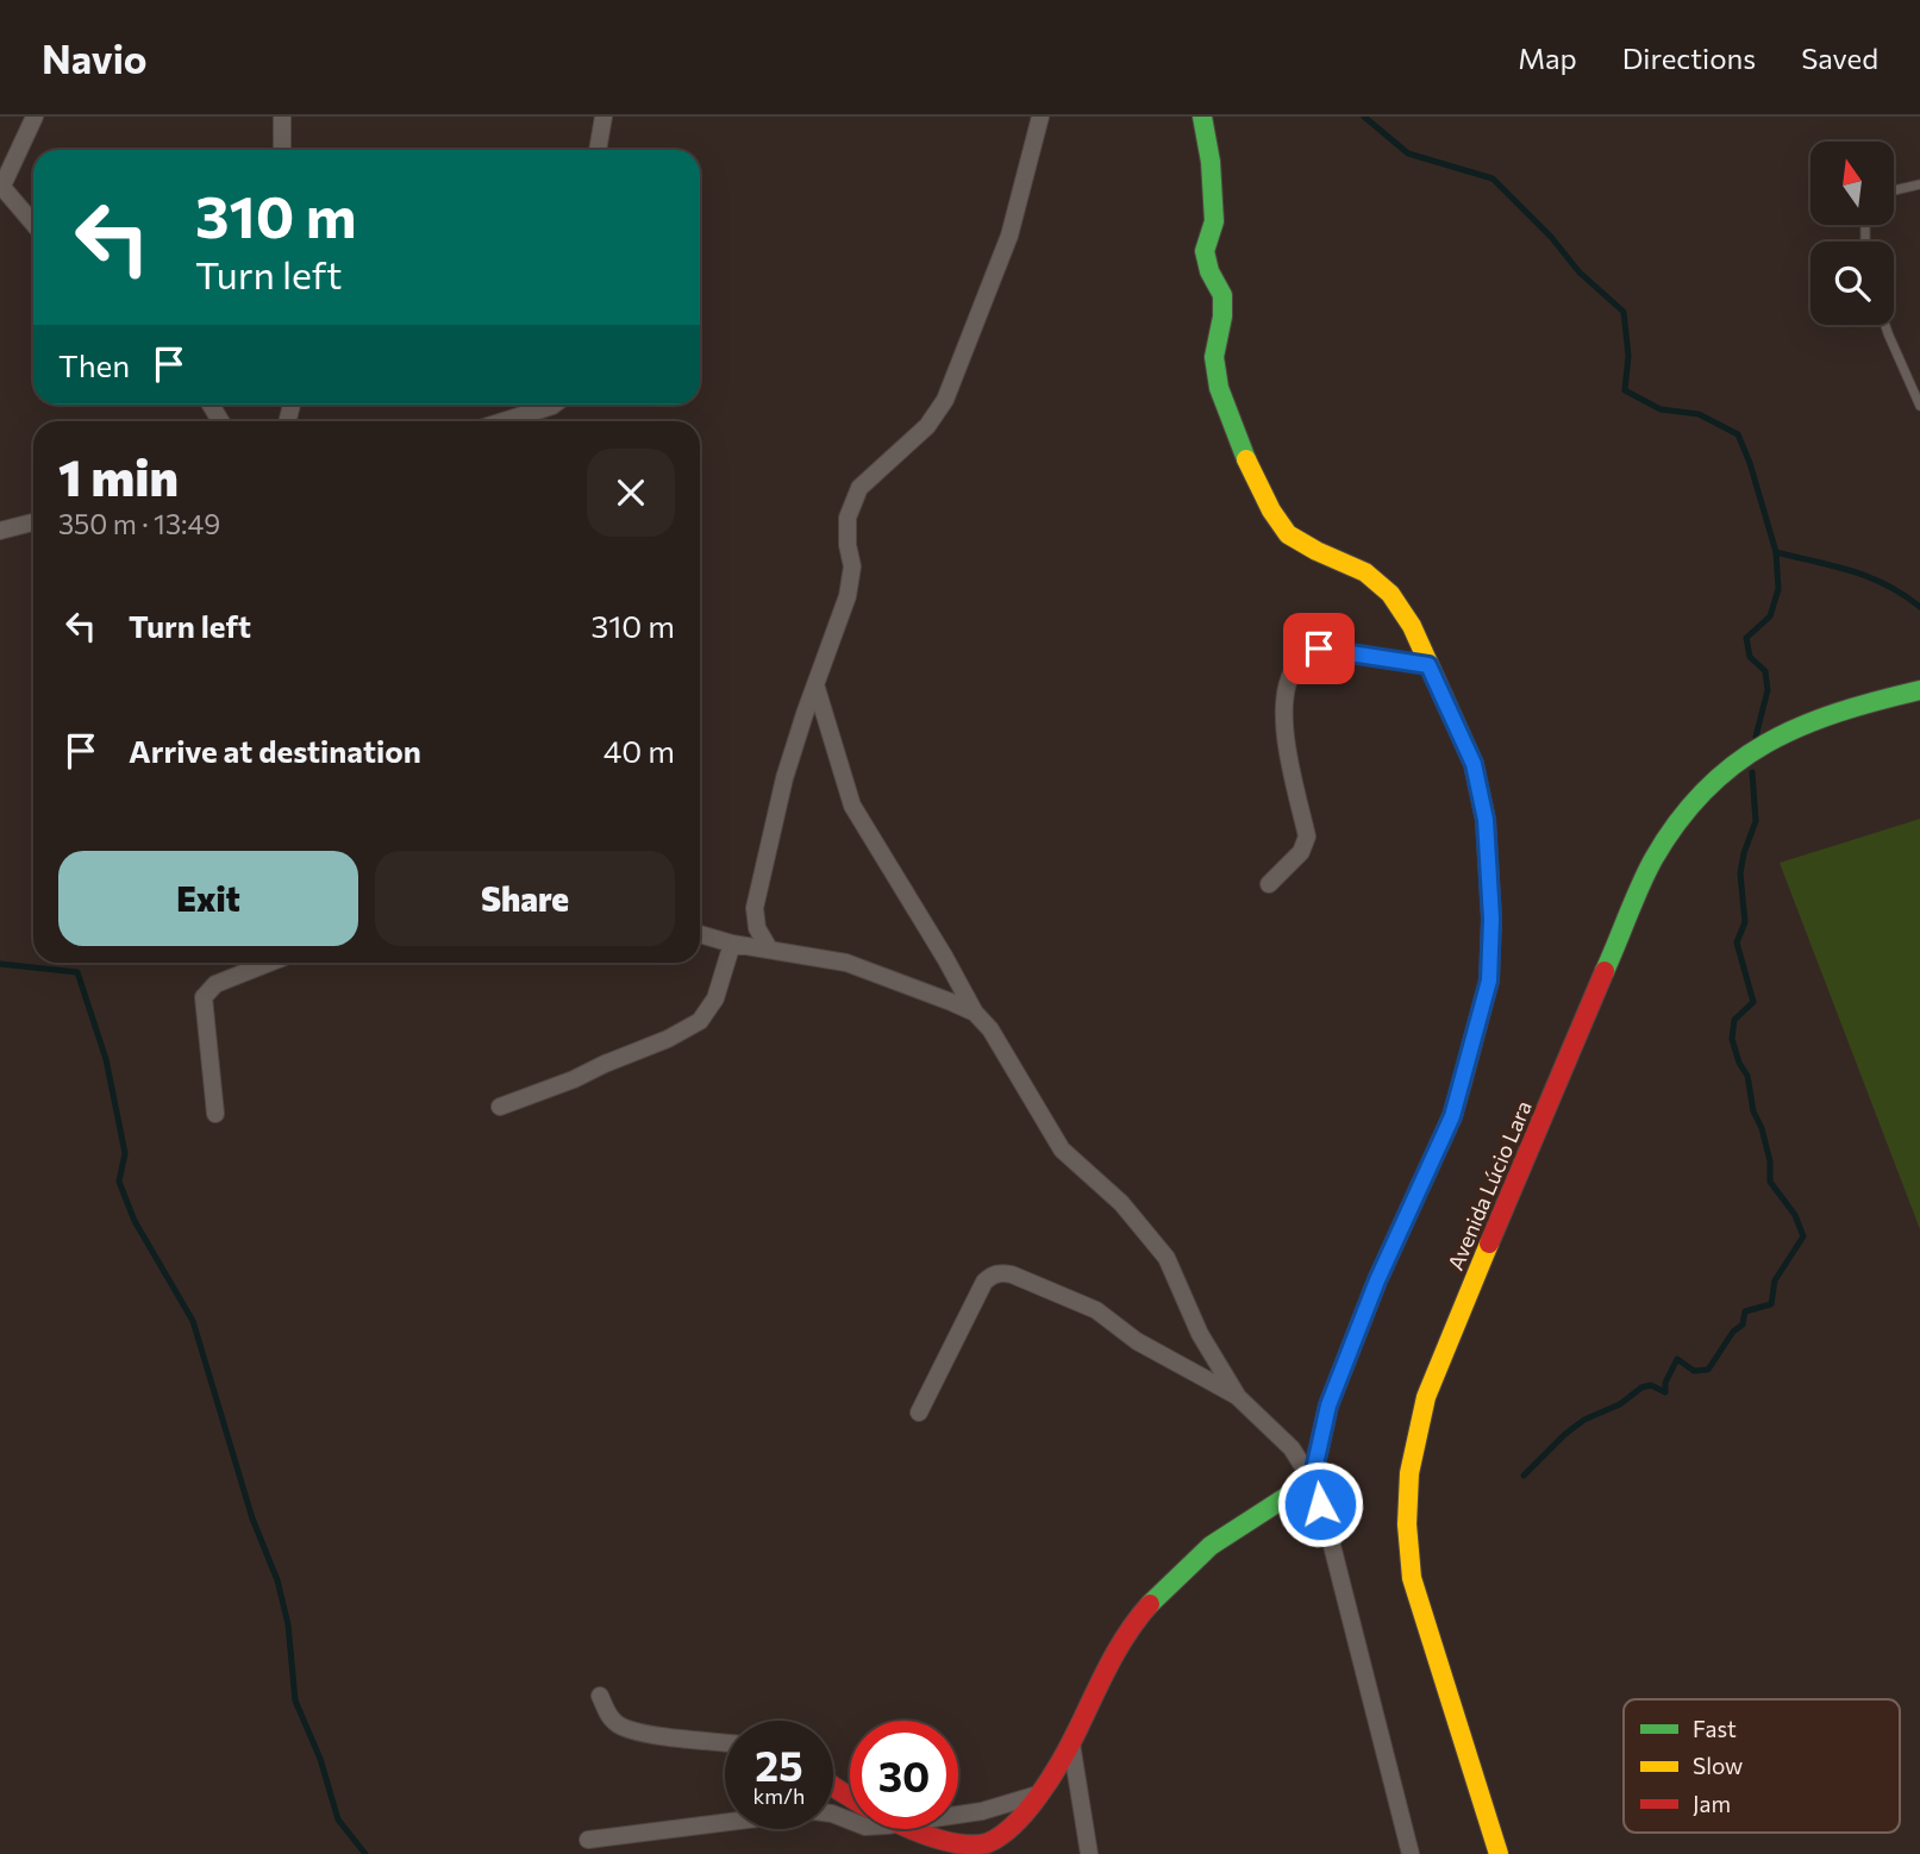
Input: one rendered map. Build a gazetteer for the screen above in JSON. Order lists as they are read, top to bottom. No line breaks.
{"streets":{"street":["Avenida Lúcio Lara"]},"legend":["Fast","Slow","Jam"],"north":"top","page":{"header":"Navio","nav":["Map","Directions","Saved"],"turn":["310 m","Turn left"],"then":"Then","heading":["1 min","350 m · 13:49"],"list":[{"name":"Turn left","value":"310 m"},{"name":"Arrive at destination","value":"40 m"}],"buttons":["Exit","Share"],"speed":"25 km/h","limit":"30"}}
